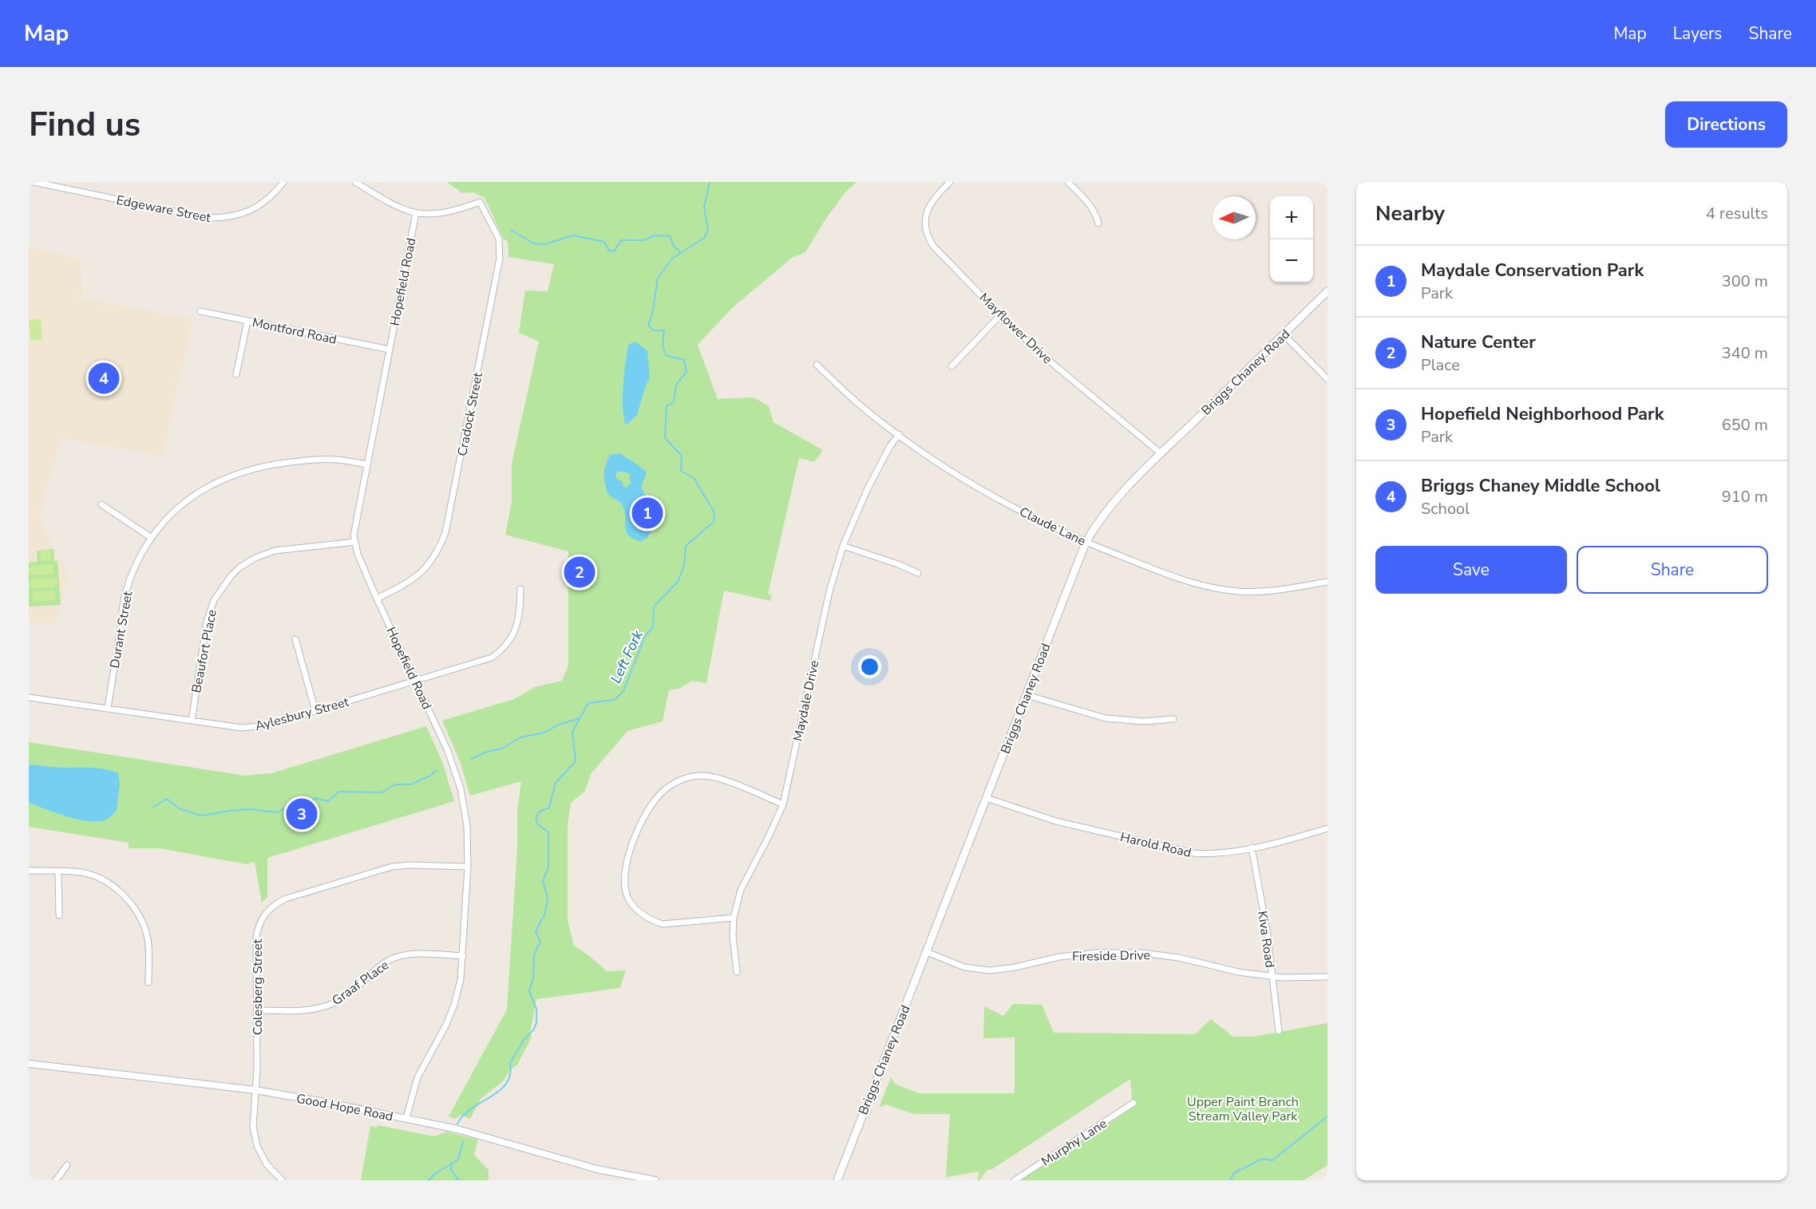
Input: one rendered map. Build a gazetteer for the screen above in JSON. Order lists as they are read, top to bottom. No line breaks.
{"streets":{"main road":["Briggs Chaney Road"],"street":["Edgeware Street","Hopefield Road","Mayflower Drive","Montford Road","Cradock Street","Claude Lane","Durant Street","Beaufort Place","Maydale Drive","Aylesbury Street","Harold Road","Kiva Road","Fireside Drive","Graaf Place","Colesberg Street","Good Hope Road","Murphy Lane"]},"crossings":[["Hopefield Road","Montford Road"],["Hopefield Road","Cradock Street"],["Hopefield Road","Durant Street"],["Hopefield Road","Beaufort Place"],["Hopefield Road","Aylesbury Street"],["Hopefield Road","Graaf Place"],["Hopefield Road","Colesberg Street"],["Hopefield Road","Good Hope Road"],["Mayflower Drive","Briggs Chaney Road"],["Briggs Chaney Road","Claude Lane"],["Briggs Chaney Road","Harold Road"],["Briggs Chaney Road","Fireside Drive"],["Claude Lane","Maydale Drive"],["Durant Street","Aylesbury Street"],["Beaufort Place","Aylesbury Street"],["Harold Road","Kiva Road"],["Kiva Road","Fireside Drive"],["Graaf Place","Colesberg Street"],["Colesberg Street","Good Hope Road"]],"water":["Left Fork"],"parks":["Upper Paint Branch Stream Valley Park"],"north":"left","page":{"header":"Map","nav":["Map","Layers","Share"],"buttons":["Directions",["Save","Share"]],"title":"Find us","heading":["Nearby","4 results"],"map_buttons":["+","−"],"list":[{"mark":"1","name":"Maydale Conservation Park","note":"Park","value":"300 m"},{"mark":"2","name":"Nature Center","note":"Place","value":"340 m"},{"mark":"3","name":"Hopefield Neighborhood Park","note":"Park","value":"650 m"},{"mark":"4","name":"Briggs Chaney Middle School","note":"School","value":"910 m"}],"pins":["4","1","2","3"]}}
